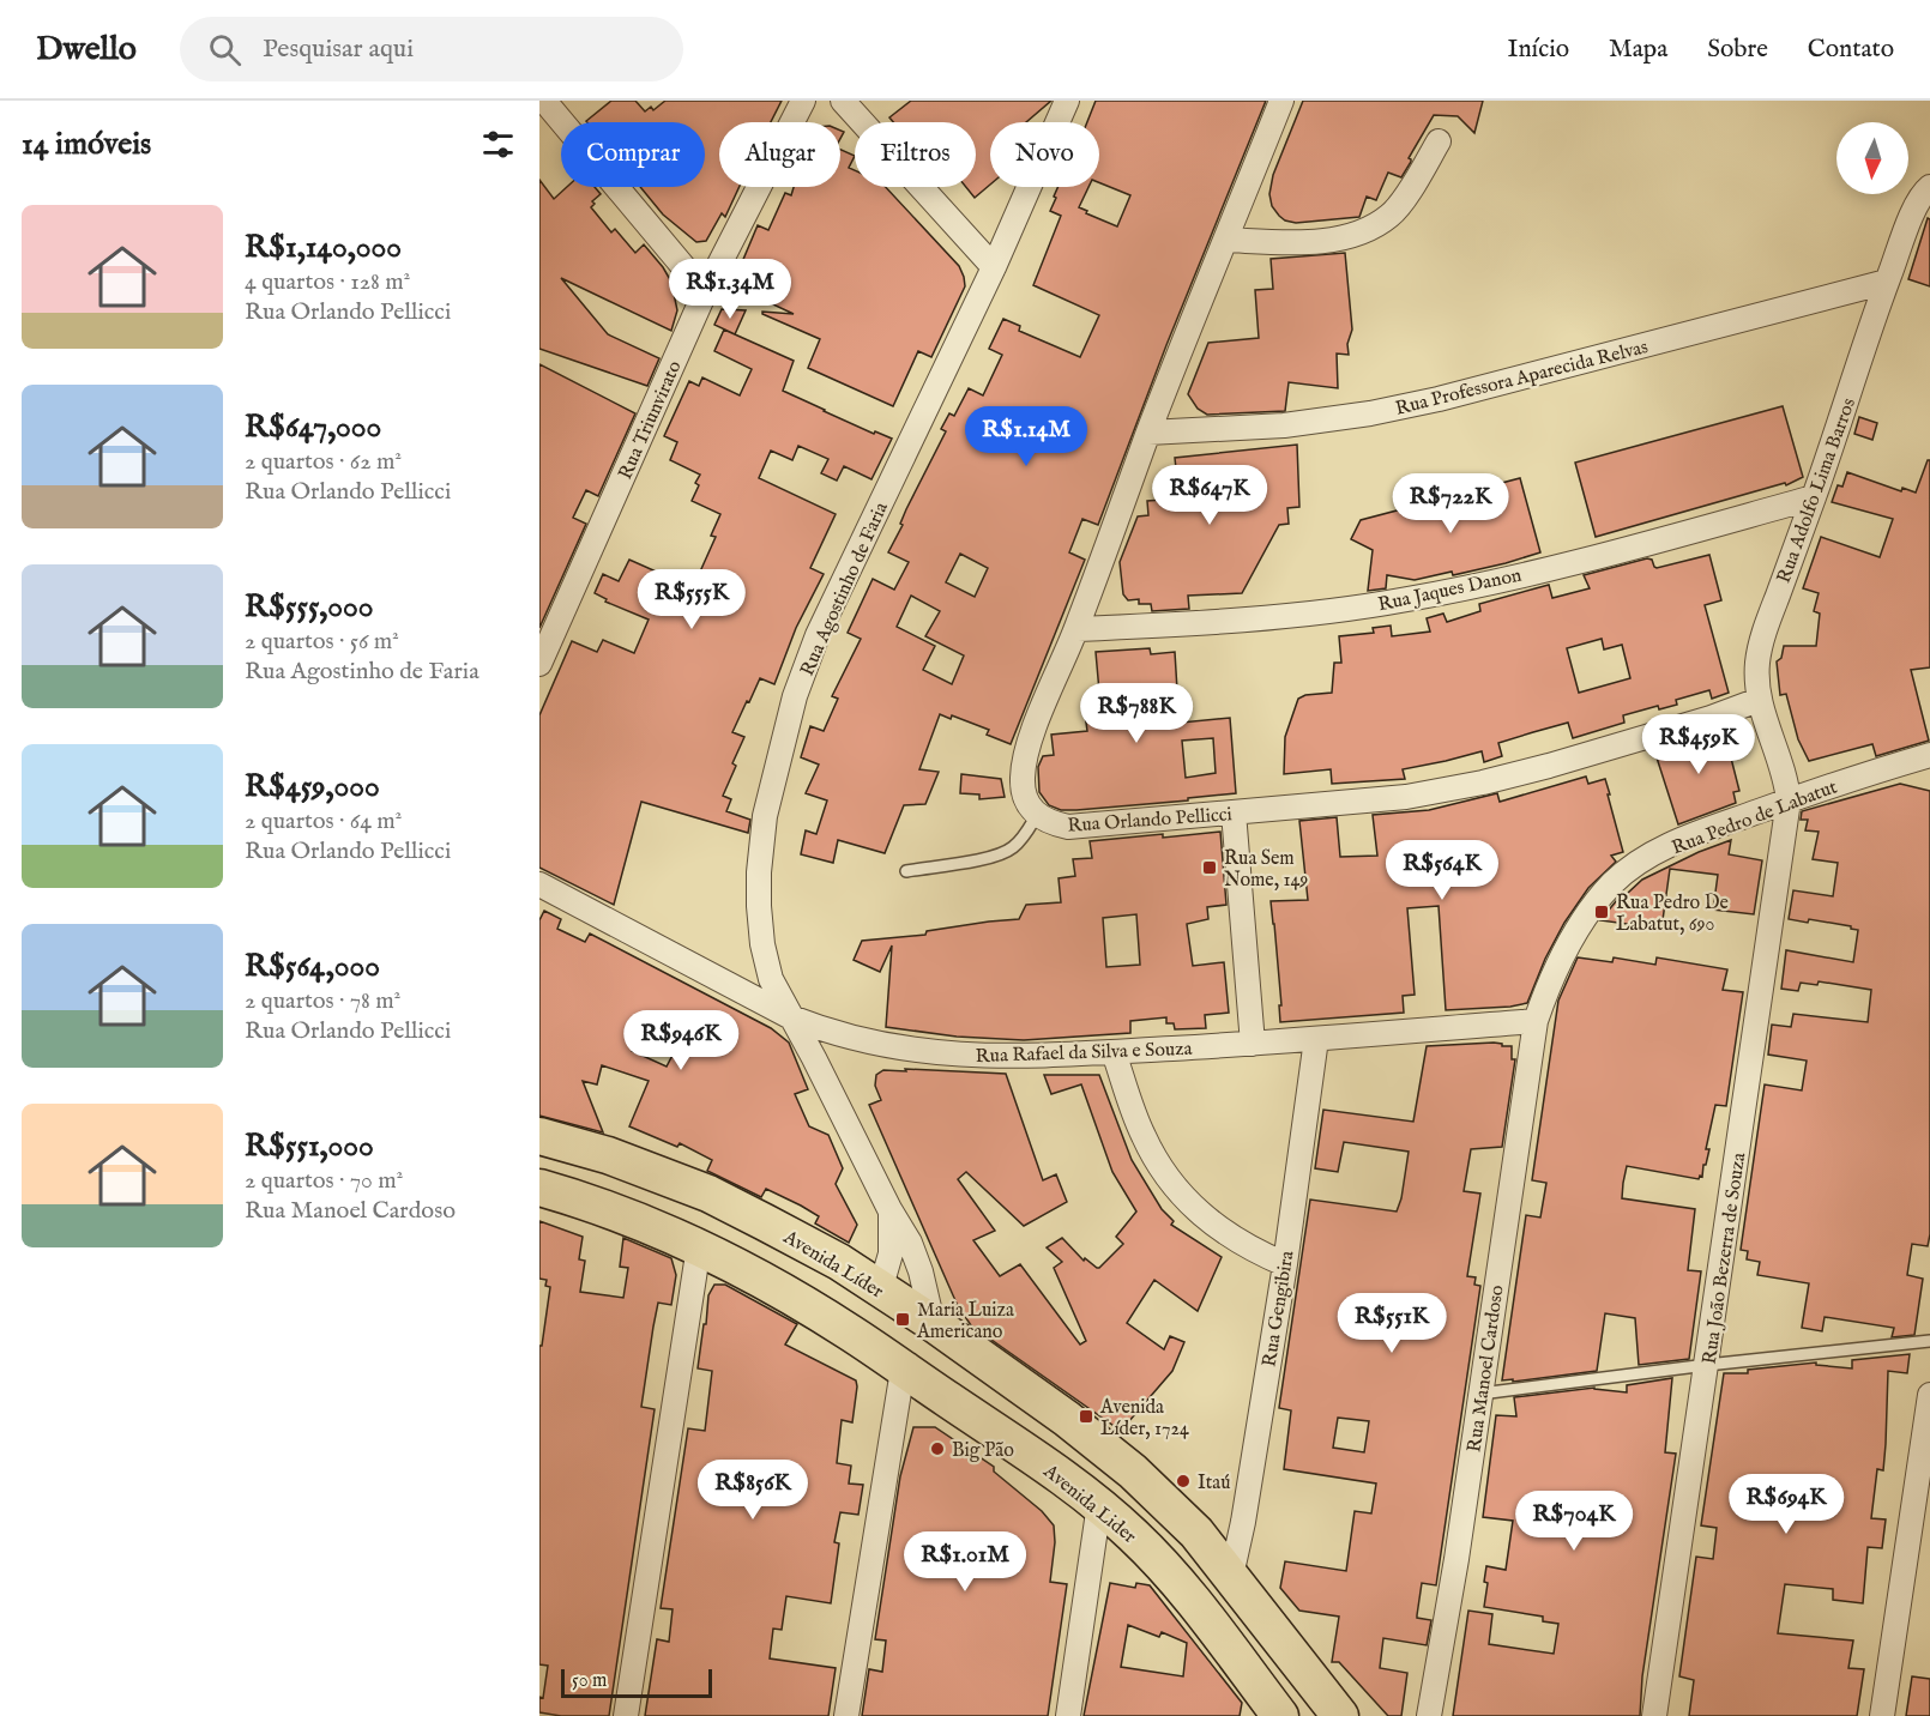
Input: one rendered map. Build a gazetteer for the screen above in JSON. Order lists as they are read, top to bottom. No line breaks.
{"streets":{"main road":["Avenida Líder","Avenida Lider"],"street":["Rua Professora Aparecida Relvas","Rua Triunvirato","Rua Adolfo Lima Barros","Rua Agostinho de Faria","Rua Jaques Danon","Rua Pedro de Labatut","Rua Orlando Pellicci","Rua Rafael da Silva e Souza","Rua João Bezerra de Souza","Rua Gengibira","Rua Manoel Cardoso"]},"crossings":[["Rua Professora Aparecida Relvas","Rua Adolfo Lima Barros"],["Rua Adolfo Lima Barros","Rua Jaques Danon"],["Rua Adolfo Lima Barros","Rua Pedro de Labatut"],["Rua Adolfo Lima Barros","Rua Orlando Pellicci"],["Rua Adolfo Lima Barros","Rua João Bezerra de Souza"],["Rua Agostinho de Faria","Rua Rafael da Silva e Souza"],["Rua Agostinho de Faria","Avenida Líder"],["Rua Pedro de Labatut","Rua Rafael da Silva e Souza"],["Rua Pedro de Labatut","Rua João Bezerra de Souza"],["Rua Pedro de Labatut","Rua Manoel Cardoso"],["Rua Rafael da Silva e Souza","Rua Gengibira"],["Rua Rafael da Silva e Souza","Rua Manoel Cardoso"],["Avenida Líder","Rua Gengibira"]],"places":{"transit":["Rua Sem Nome, 149","Rua Pedro De Labatut, 690","Maria Luiza Americano","Avenida Líder, 1724"],"other":["Big Pão","Itaú"]},"scale_bar":"50 m","north":"bottom","page":{"header":"Dwello","search":"Pesquisar aqui","nav":["Início","Mapa","Sobre","Contato"],"heading":"14 imóveis","chip":["Comprar","Alugar","Filtros","Novo"],"list":[{"name":"R$1,140,000","note":"4 quartos · 128 m² · Rua Orlando Pellicci"},{"name":"R$647,000","note":"2 quartos · 62 m² · Rua Orlando Pellicci"},{"name":"R$555,000","note":"2 quartos · 56 m² · Rua Agostinho de Faria"},{"name":"R$459,000","note":"2 quartos · 64 m² · Rua Orlando Pellicci"},{"name":"R$564,000","note":"2 quartos · 78 m² · Rua Orlando Pellicci"},{"name":"R$551,000","note":"2 quartos · 70 m² · Rua Manoel Cardoso"}],"price":["R$1.34M","R$1.14M","R$647K","R$722K","R$555K","R$788K","R$459K","R$564K","R$946K","R$551K","R$856K","R$694K","R$704K","R$1.01M"],"scale":"50 m"}}
